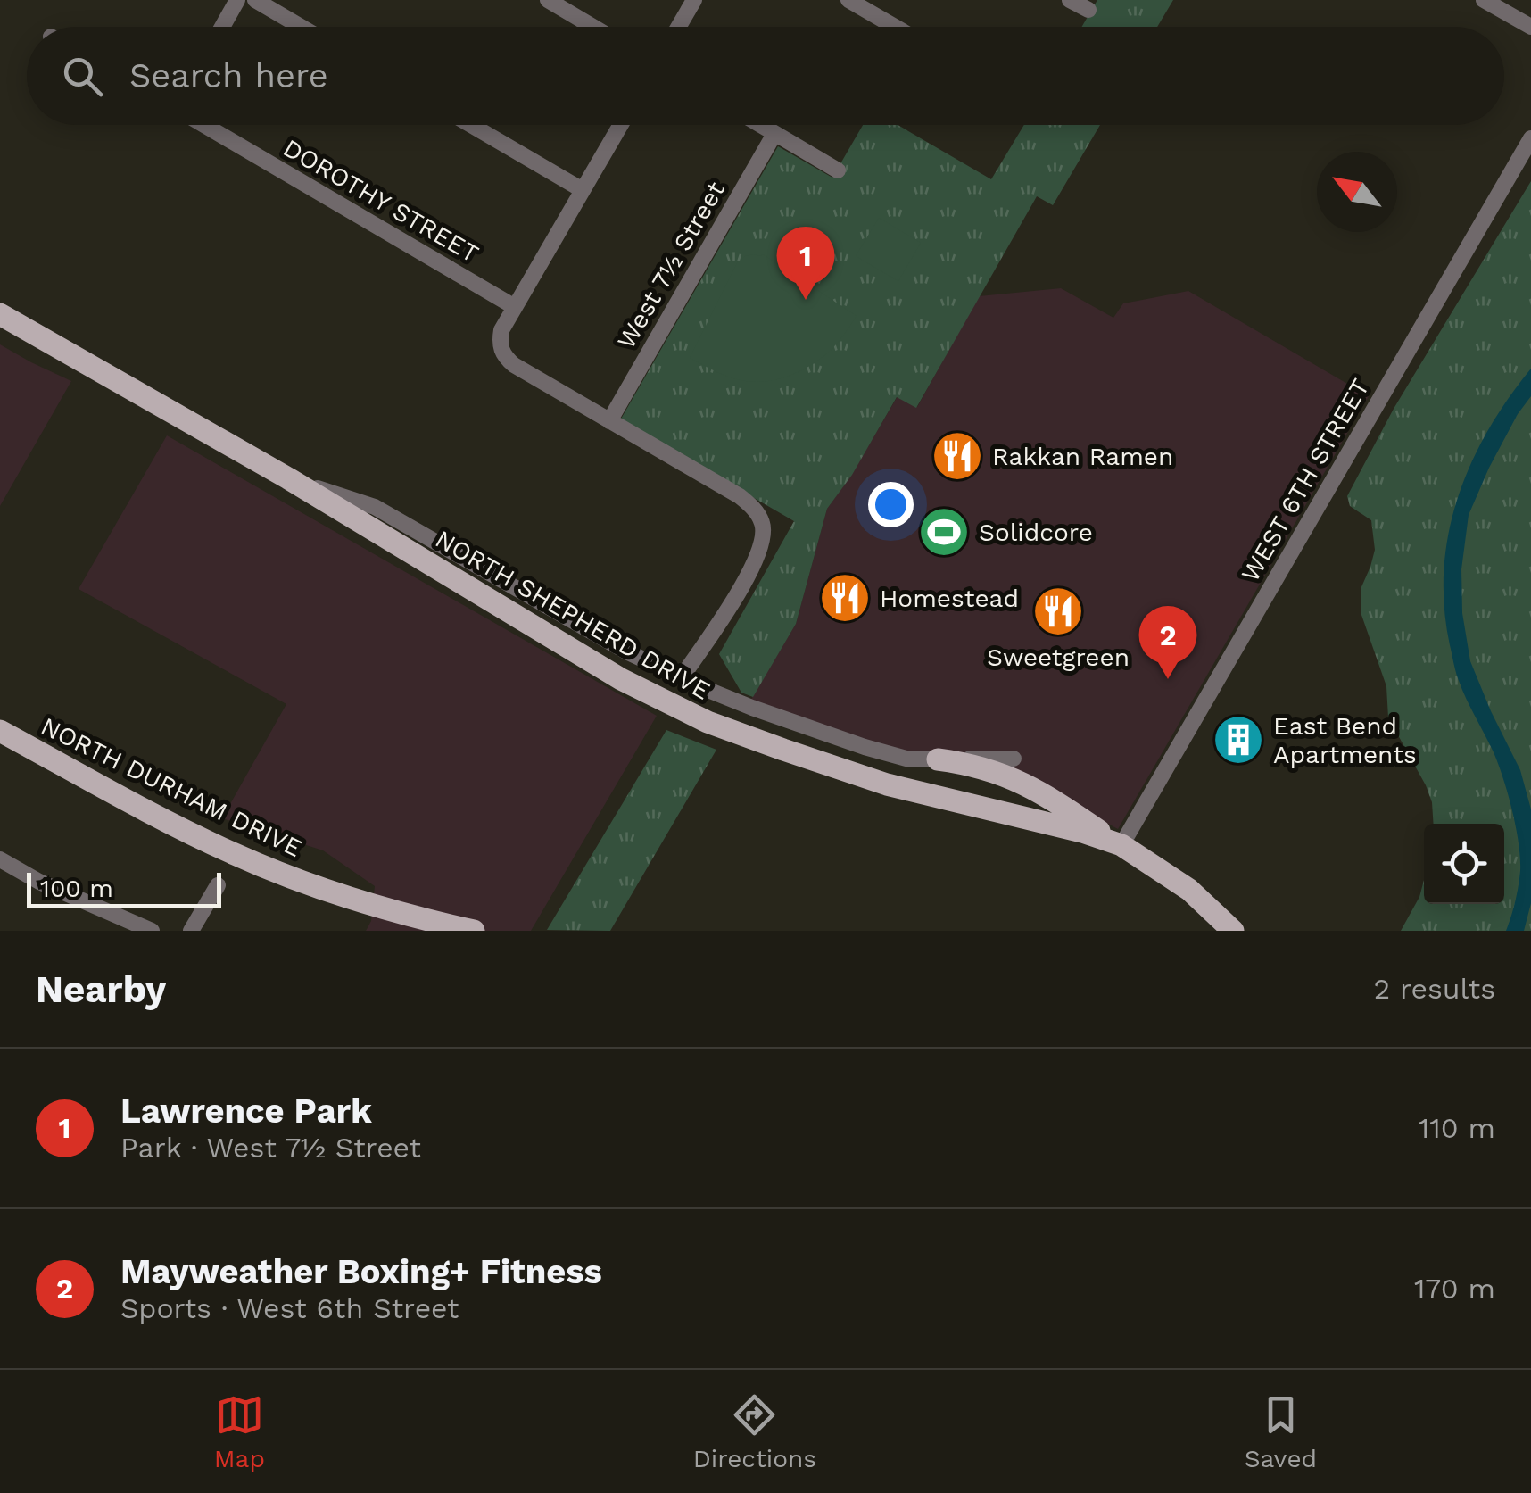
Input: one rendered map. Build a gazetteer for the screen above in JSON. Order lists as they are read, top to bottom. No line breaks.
{"streets":{"main road":["NORTH SHEPHERD DRIVE","NORTH DURHAM DRIVE"],"street":["DOROTHY STREET","West 7½ Street","WEST 6TH STREET"]},"crossings":[["WEST 6TH STREET","NORTH SHEPHERD DRIVE"]],"places":{"restaurant":["Rakkan Ramen","Homestead","Sweetgreen"],"sports":["Solidcore"],"building":["East Bend Apartments"]},"scale_bar":"100 m","north":"top left","page":{"search":"Search here","pins":["1","2"],"scale":"100 m","heading":["Nearby","2 results"],"list":[{"mark":"1","name":"Lawrence Park","note":"Park · West 7½ Street","value":"110 m"},{"mark":"2","name":"Mayweather Boxing+ Fitness","note":"Sports · West 6th Street","value":"170 m"}],"nav":["Map","Directions","Saved"]}}
